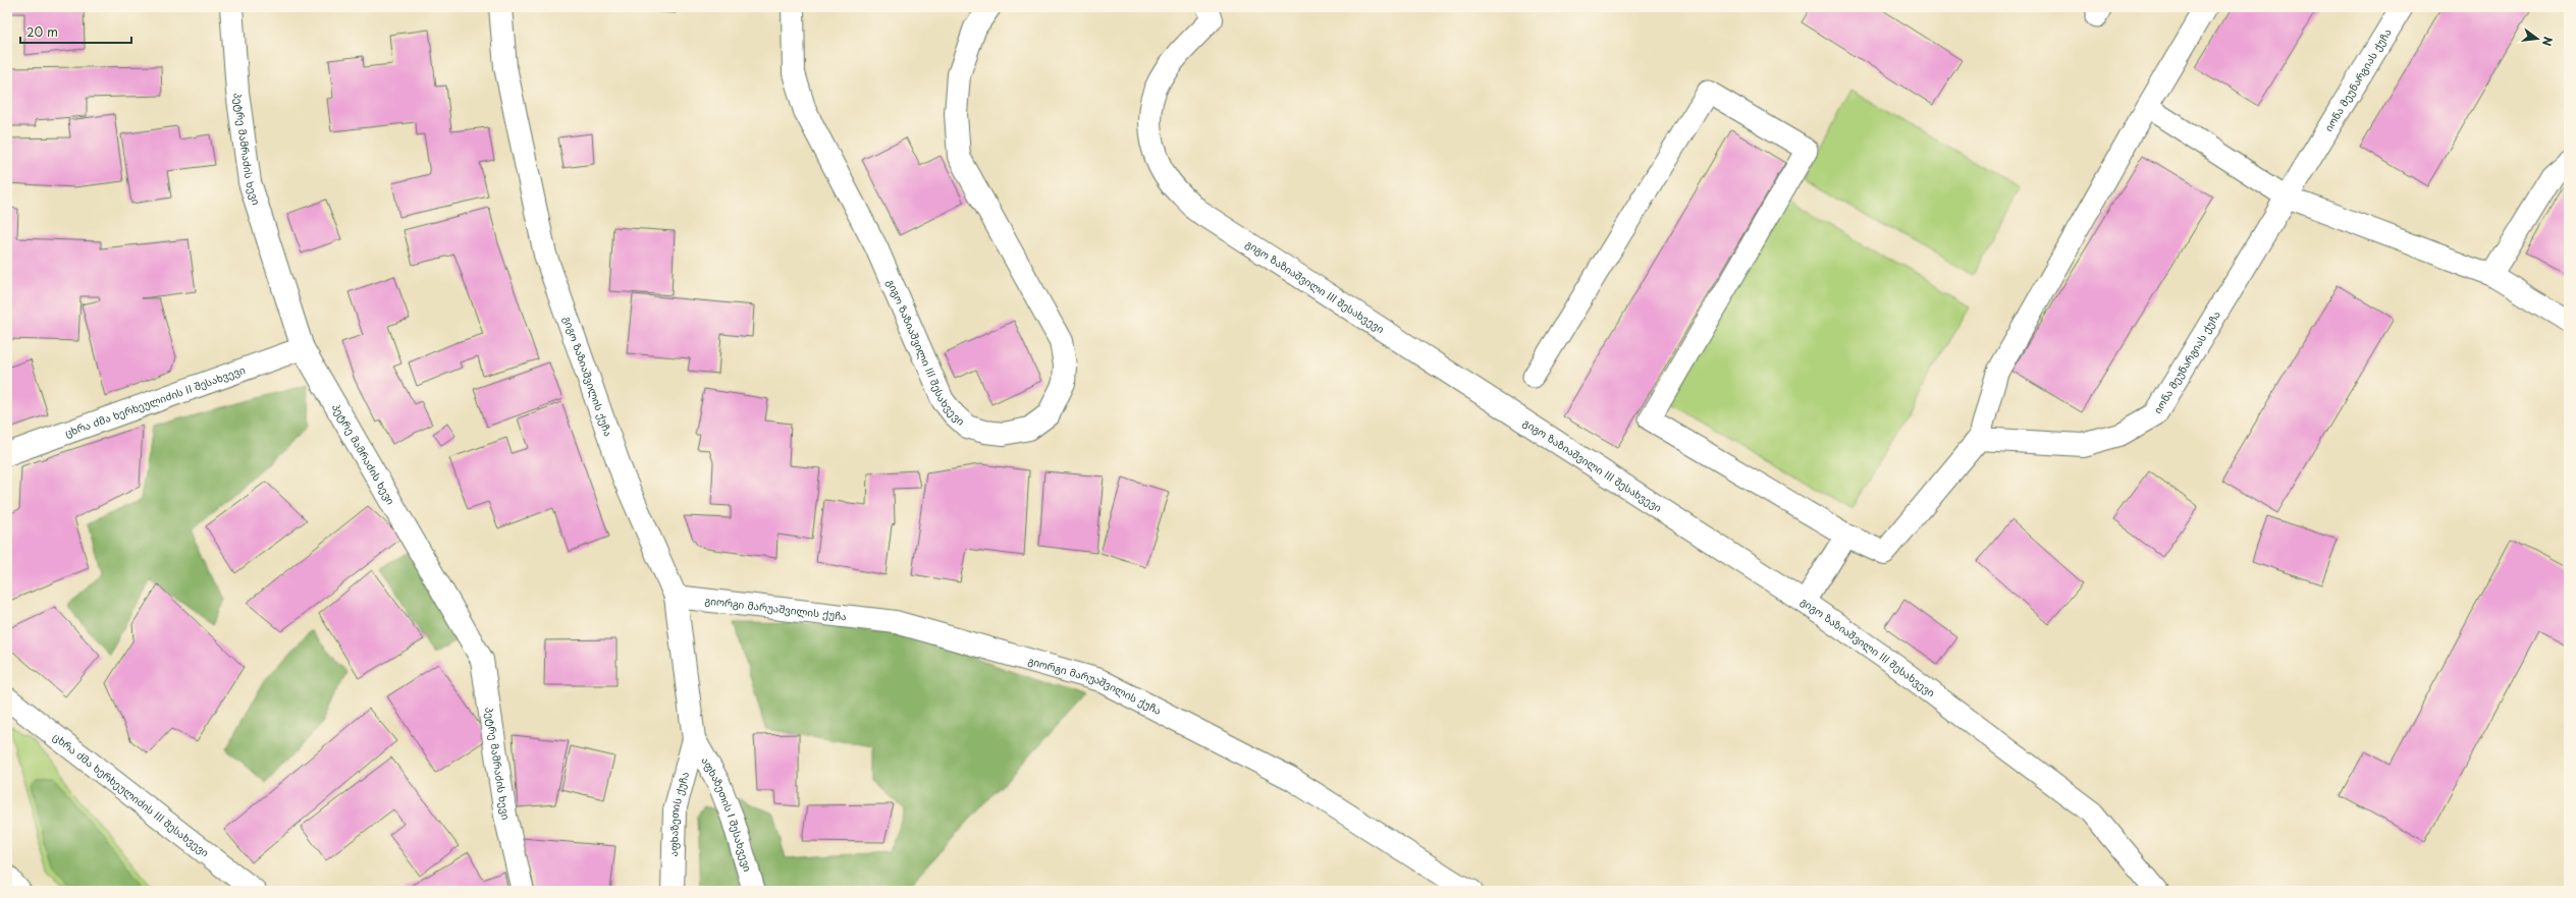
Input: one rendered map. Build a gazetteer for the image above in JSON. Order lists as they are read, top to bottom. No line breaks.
{"streets":{"street":["იონა მეუნარგიას ქუჩა","პეტრე მამრაძის ხევი","გიგო ზაზიაშვილი III შესახვევი","გიგო ზაზიაშვილის ქუჩა","ცხრა ძმა ხერხეულიძის II შესახვევი","გიორგი მარუაშვილის ქუჩა","ცხრა ძმა ხერხეულიძის III შესახვევი","აფხაზეთის ქუჩა","აფხაზეთის I შესახვევი"]},"crossings":[["პეტრე მამრაძის ხევი","ცხრა ძმა ხერხეულიძის II შესახვევი"],["გიგო ზაზიაშვილის ქუჩა","გიორგი მარუაშვილის ქუჩა"],["გიგო ზაზიაშვილის ქუჩა","აფხაზეთის ქუჩა"],["გიგო ზაზიაშვილის ქუჩა","აფხაზეთის I შესახვევი"],["აფხაზეთის ქუჩა","აფხაზეთის I შესახვევი"]],"scale_bar":"20 m","north":"right"}
